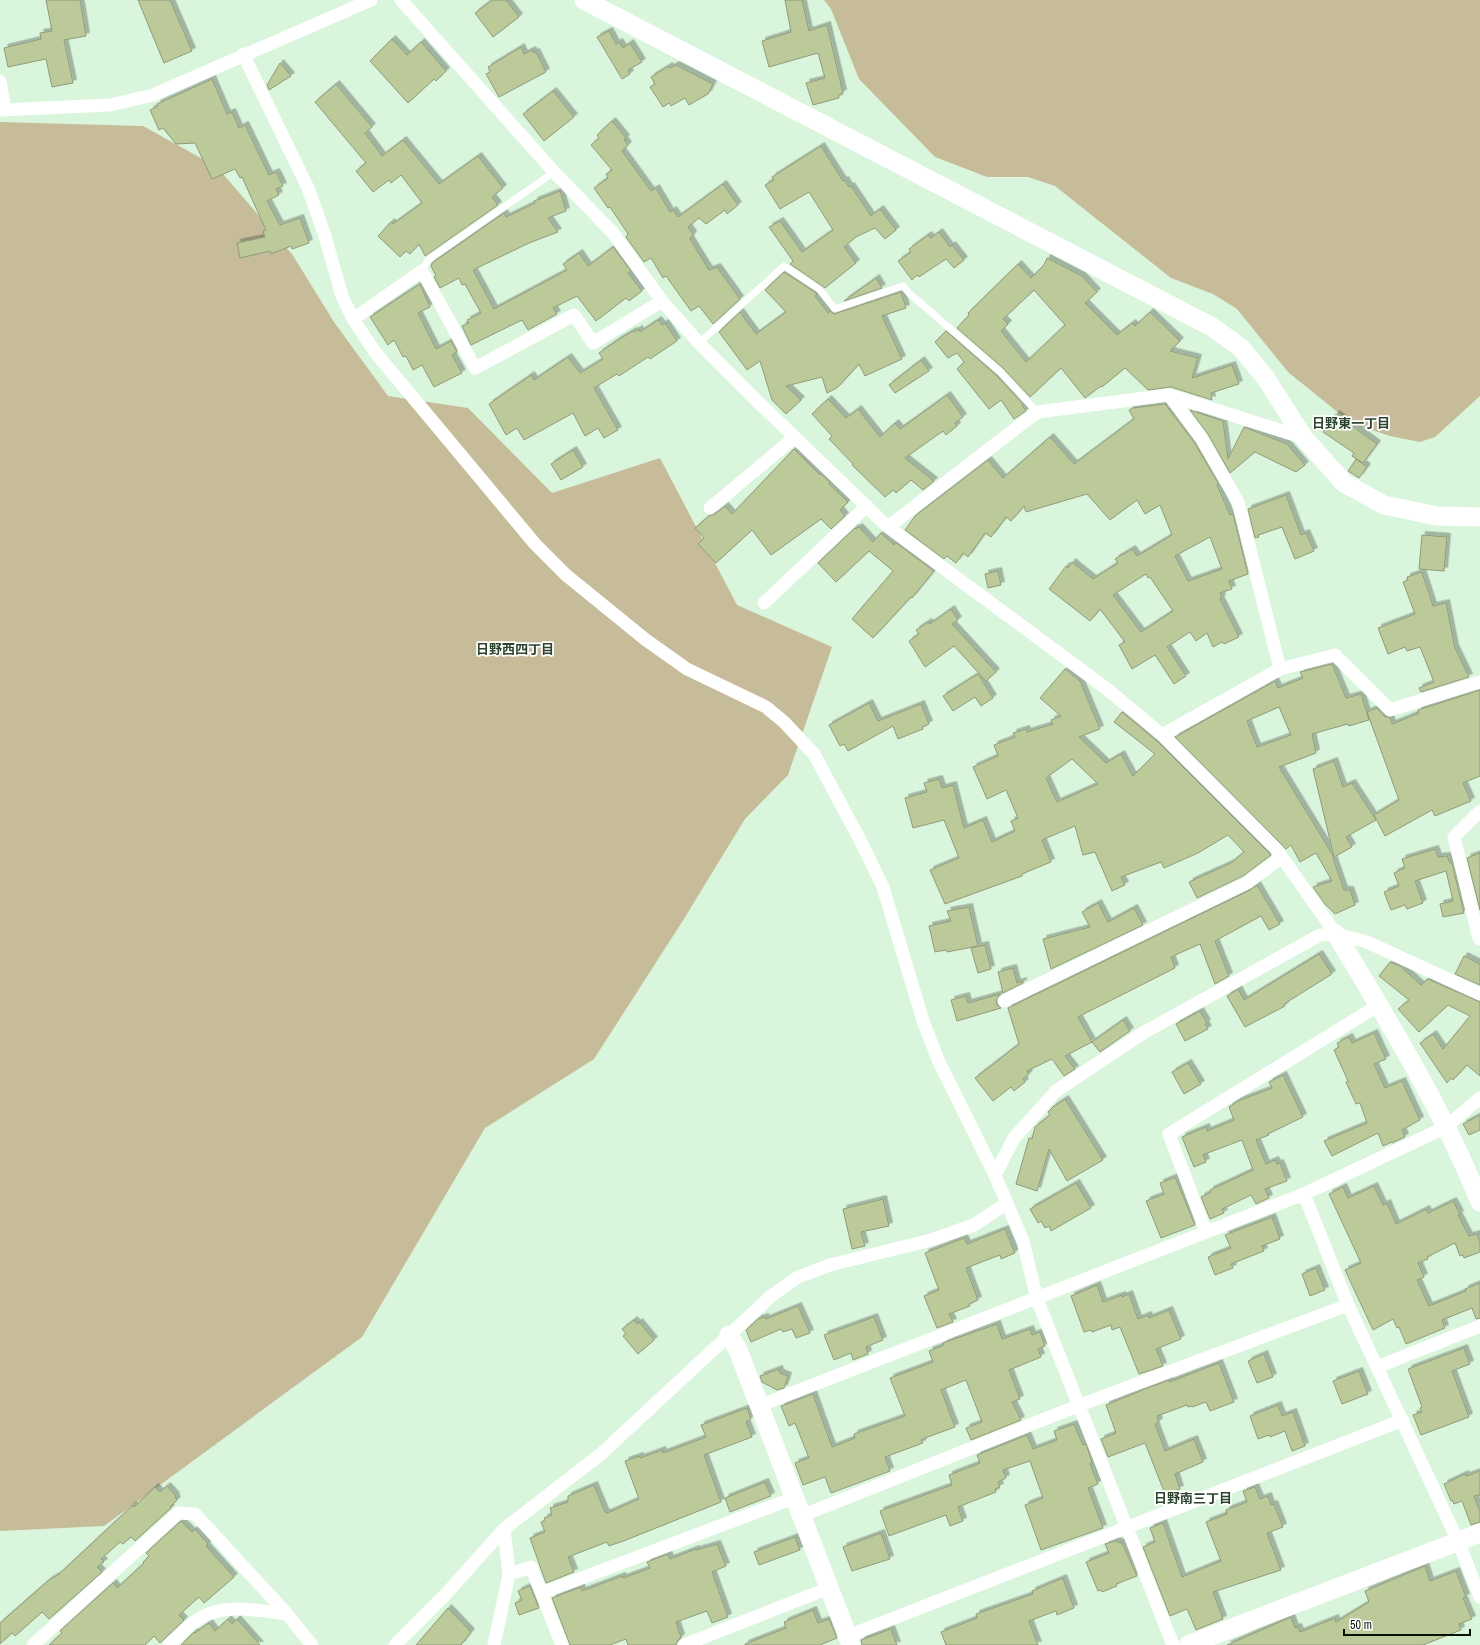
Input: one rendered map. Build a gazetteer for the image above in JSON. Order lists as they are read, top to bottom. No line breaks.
{"districts":["日野東一丁目","日野西四丁目","日野南三丁目"],"scale_bar":"50 m"}
